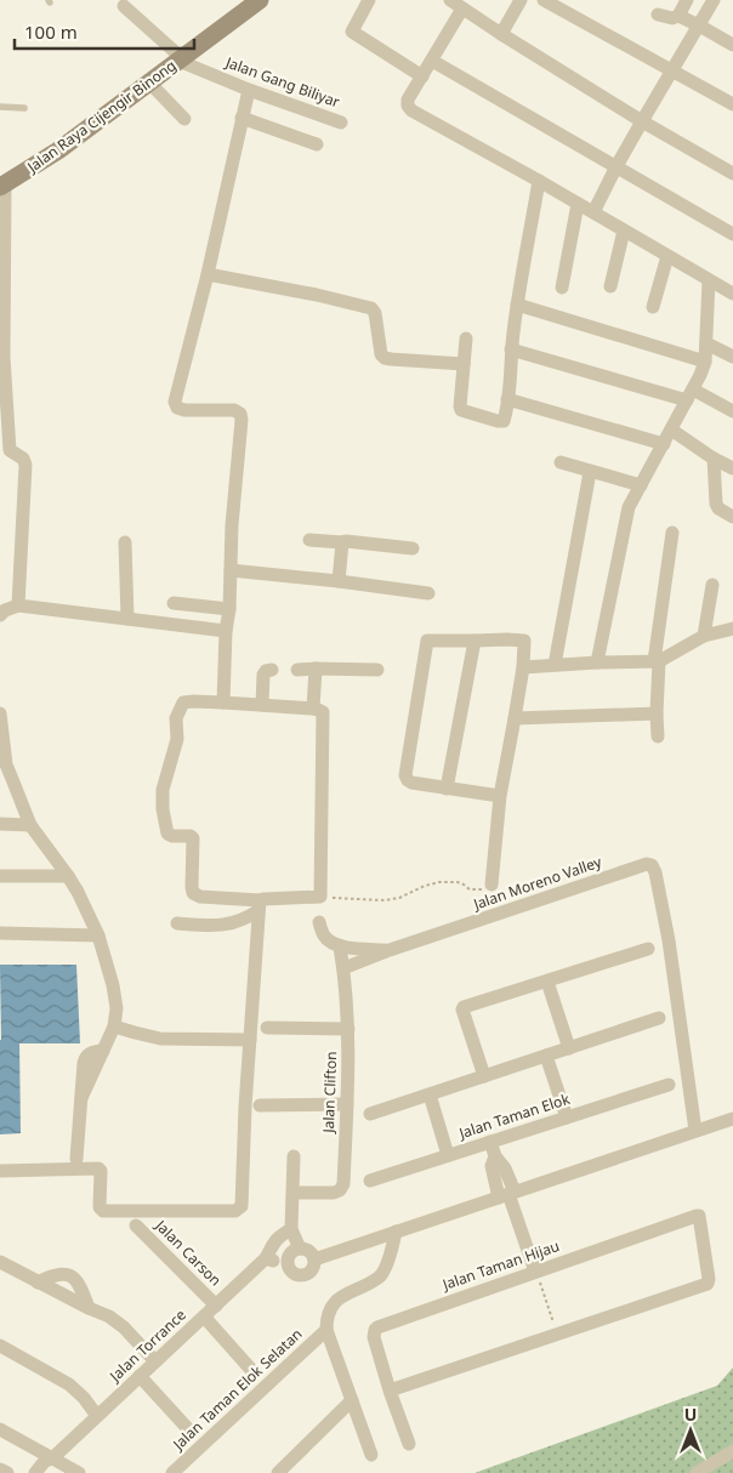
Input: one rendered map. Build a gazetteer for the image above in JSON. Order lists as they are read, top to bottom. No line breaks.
{"streets":{"street":["Jalan Gang Biliyar","Jalan Raya Cijengir Binong","Jalan Moreno Valley","Jalan Clifton","Jalan Taman Elok","Jalan Carson","Jalan Taman Hijau","Jalan Torrance","Jalan Taman Elok Selatan"]},"crossings":[["Jalan Gang Biliyar","Jalan Raya Cijengir Binong"],["Jalan Moreno Valley","Jalan Clifton"],["Jalan Carson","Jalan Torrance"]],"scale_bar":"100 m","north":"top"}
